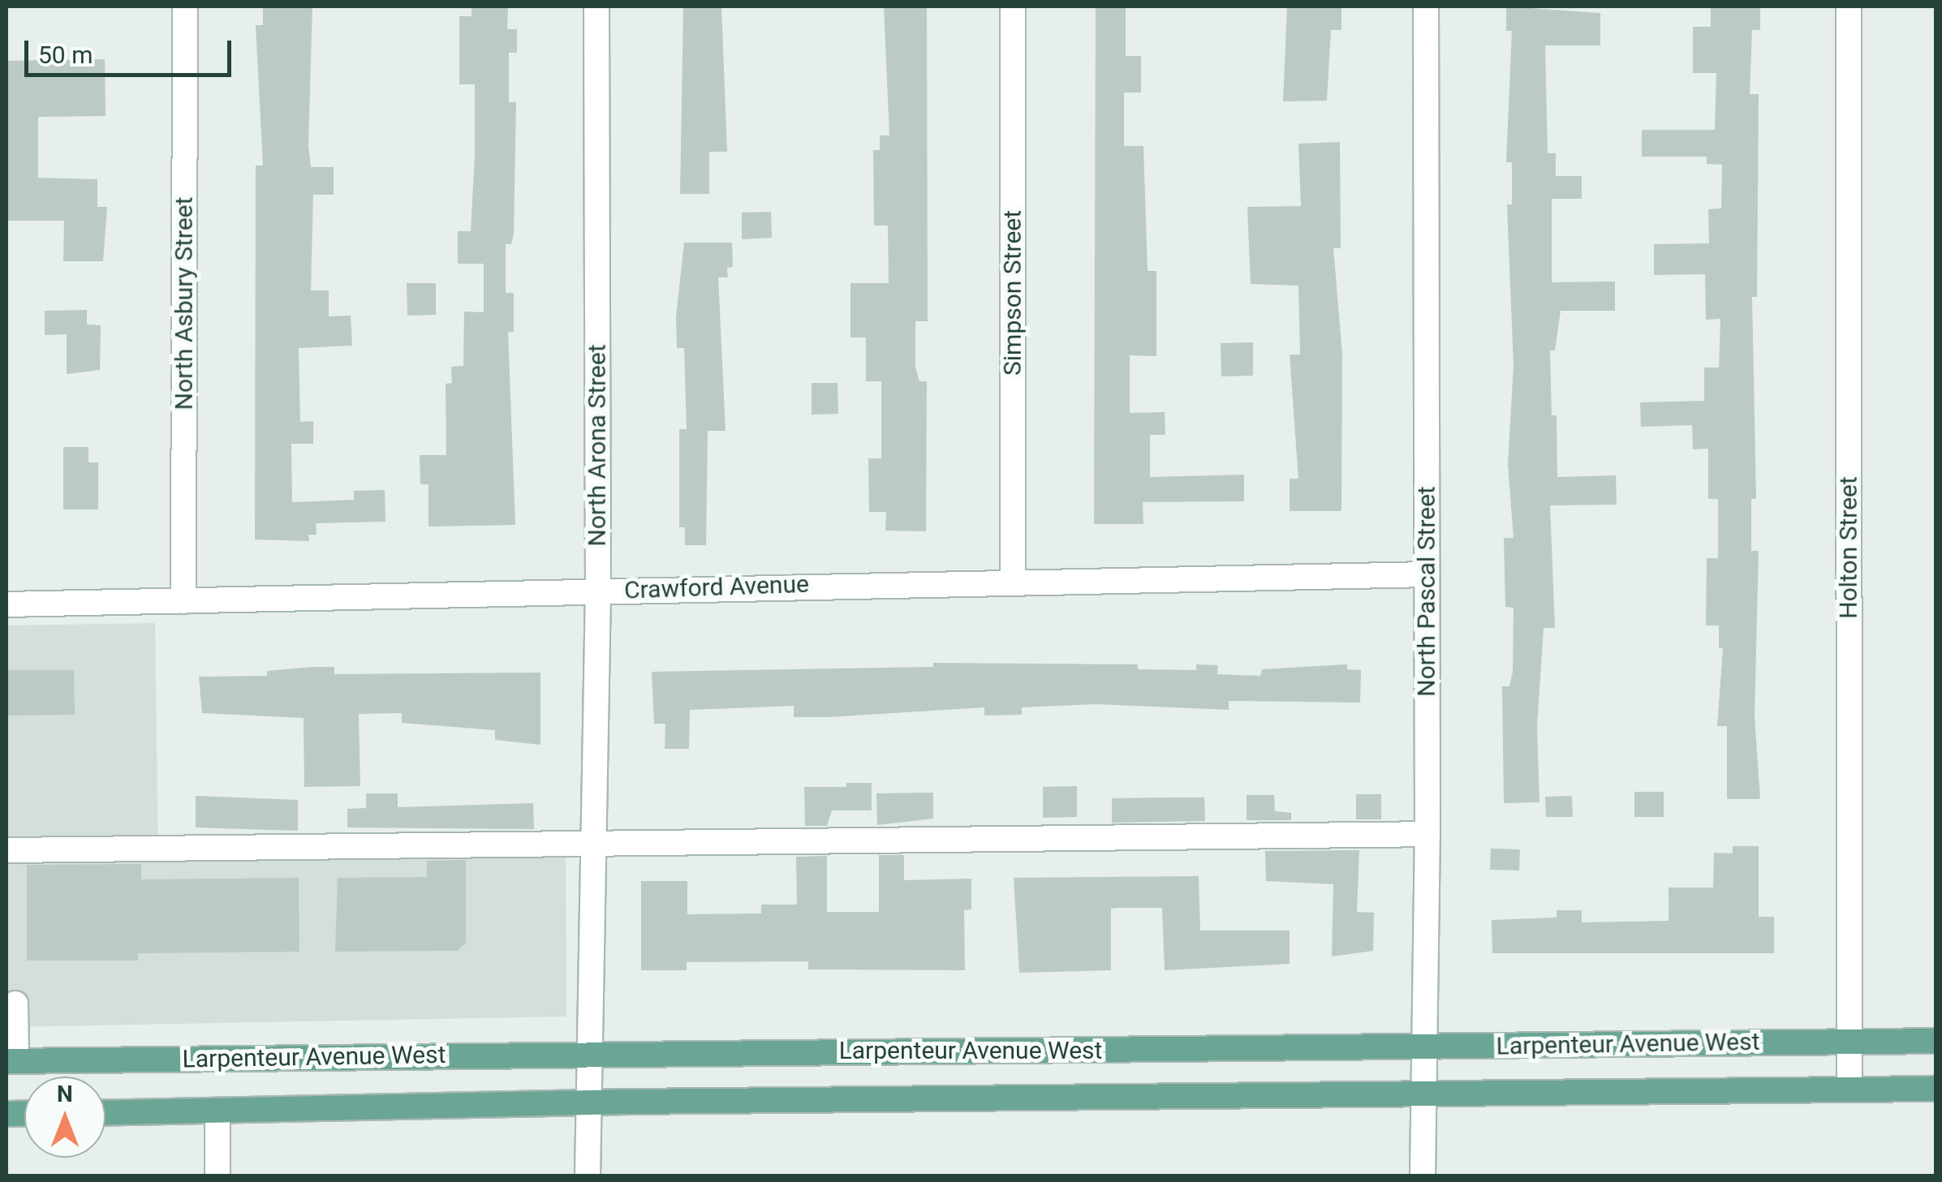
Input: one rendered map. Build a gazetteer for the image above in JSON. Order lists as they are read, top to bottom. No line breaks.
{"streets":{"main road":["Larpenteur Avenue West"],"street":["Simpson Street","North Asbury Street","North Arona Street","Holton Street","Crawford Avenue","North Pascal Street"]},"crossings":[["Simpson Street","Crawford Avenue"],["North Asbury Street","Crawford Avenue"],["North Arona Street","Crawford Avenue"],["North Arona Street","Larpenteur Avenue West"],["Holton Street","Larpenteur Avenue West"],["Crawford Avenue","North Pascal Street"],["North Pascal Street","Larpenteur Avenue West"]],"scale_bar":"50 m","north":"top"}
